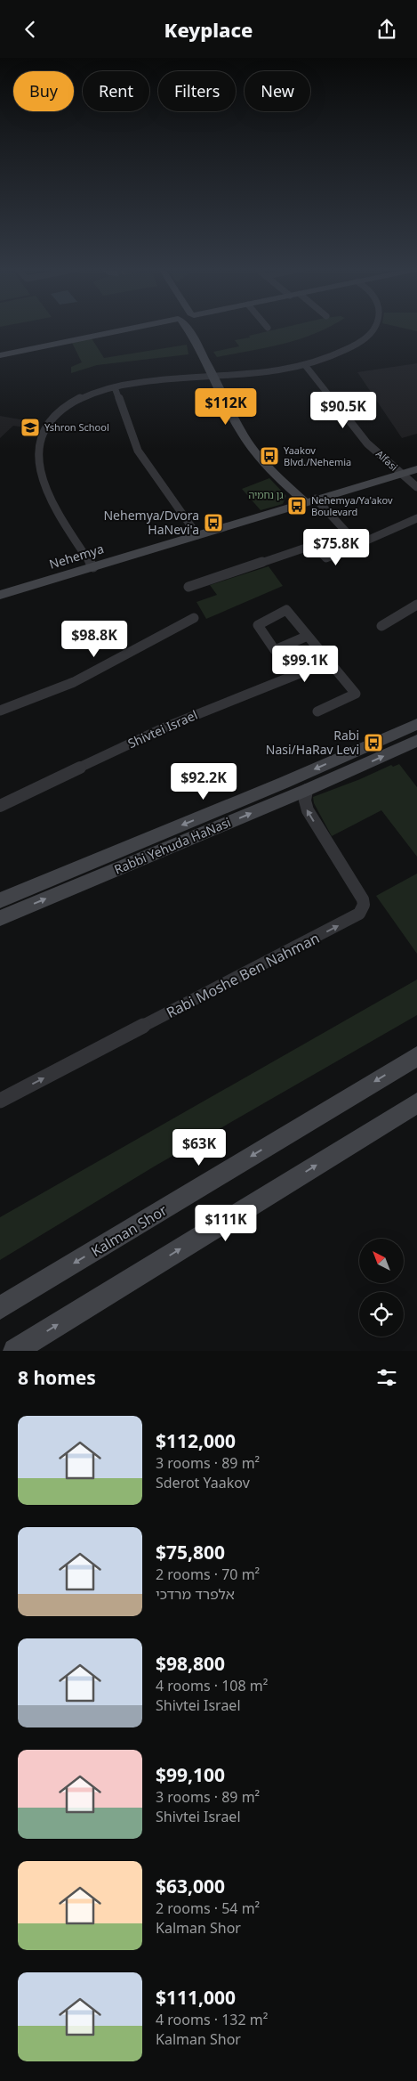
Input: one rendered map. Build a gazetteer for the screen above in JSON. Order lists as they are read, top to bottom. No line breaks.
{"streets":{"street":["Alfasi","Nehemya","Shivtei Israel","Rabbi Yehuda HaNasi","Rabi Moshe Ben Nahman","Kalman Shor"]},"crossings":[["Alfasi","Nehemya"],["Rabbi Yehuda HaNasi","Rabi Moshe Ben Nahman"]],"one_way":["Rabi Moshe Ben Nahman"],"parks":["גן נחמיה"],"places":{"school or university":["Yshron School"],"bus stop":["Yaakov Blvd./Nehemia","Nehemya/Ya'akov Boulevard","Nehemya/Dvora HaNevi'a","Rabi Nasi/HaRav Levi"]},"north":"top left","page":{"header":"Keyplace","chip":["Buy","Rent","Filters","New"],"price":["$112K","$90.5K","$75.8K","$98.8K","$99.1K","$92.2K","$63K","$111K"],"heading":"8 homes","list":[{"name":"$112,000","note":"3 rooms · 89 m² · Sderot Yaakov"},{"name":"$75,800","note":"2 rooms · 70 m² · אלפרד מרדכי"},{"name":"$98,800","note":"4 rooms · 108 m² · Shivtei Israel"},{"name":"$99,100","note":"3 rooms · 89 m² · Shivtei Israel"},{"name":"$63,000","note":"2 rooms · 54 m² · Kalman Shor"},{"name":"$111,000","note":"4 rooms · 132 m² · Kalman Shor"}]}}
